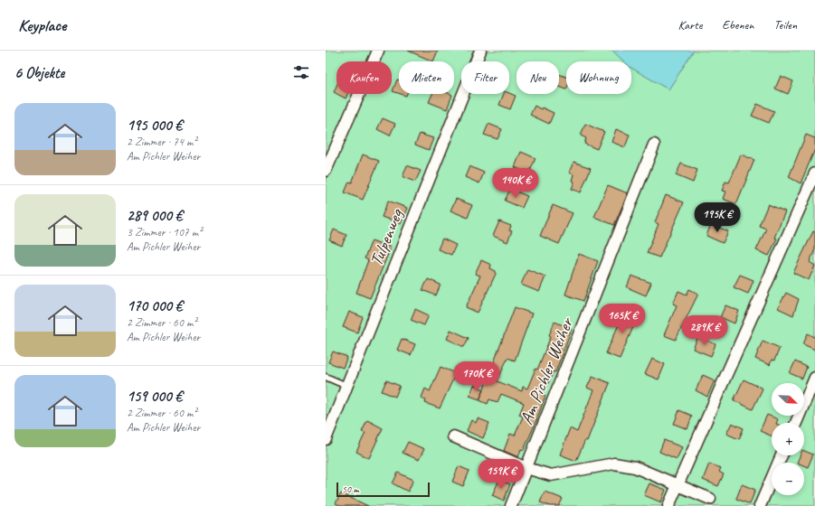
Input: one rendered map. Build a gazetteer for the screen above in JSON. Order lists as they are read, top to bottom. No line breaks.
{"streets":{"street":["Tulpenweg","Am Pichler Weiher"]},"scale_bar":"50 m","north":"bottom right","page":{"header":"Keyplace","nav":["Karte","Ebenen","Teilen"],"heading":"6 Objekte","chip":["Kaufen","Mieten","Filter","Neu","Wohnung"],"list":[{"name":"195 000 €","note":"2 Zimmer · 74 m² · Am Pichler Weiher"},{"name":"289 000 €","note":"3 Zimmer · 107 m² · Am Pichler Weiher"},{"name":"170 000 €","note":"2 Zimmer · 60 m² · Am Pichler Weiher"},{"name":"159 000 €","note":"2 Zimmer · 60 m² · Am Pichler Weiher"}],"price":["140K €","195K €","165K €","289K €","170K €","159K €"],"map_buttons":["+","−"],"scale":"50 m"}}
